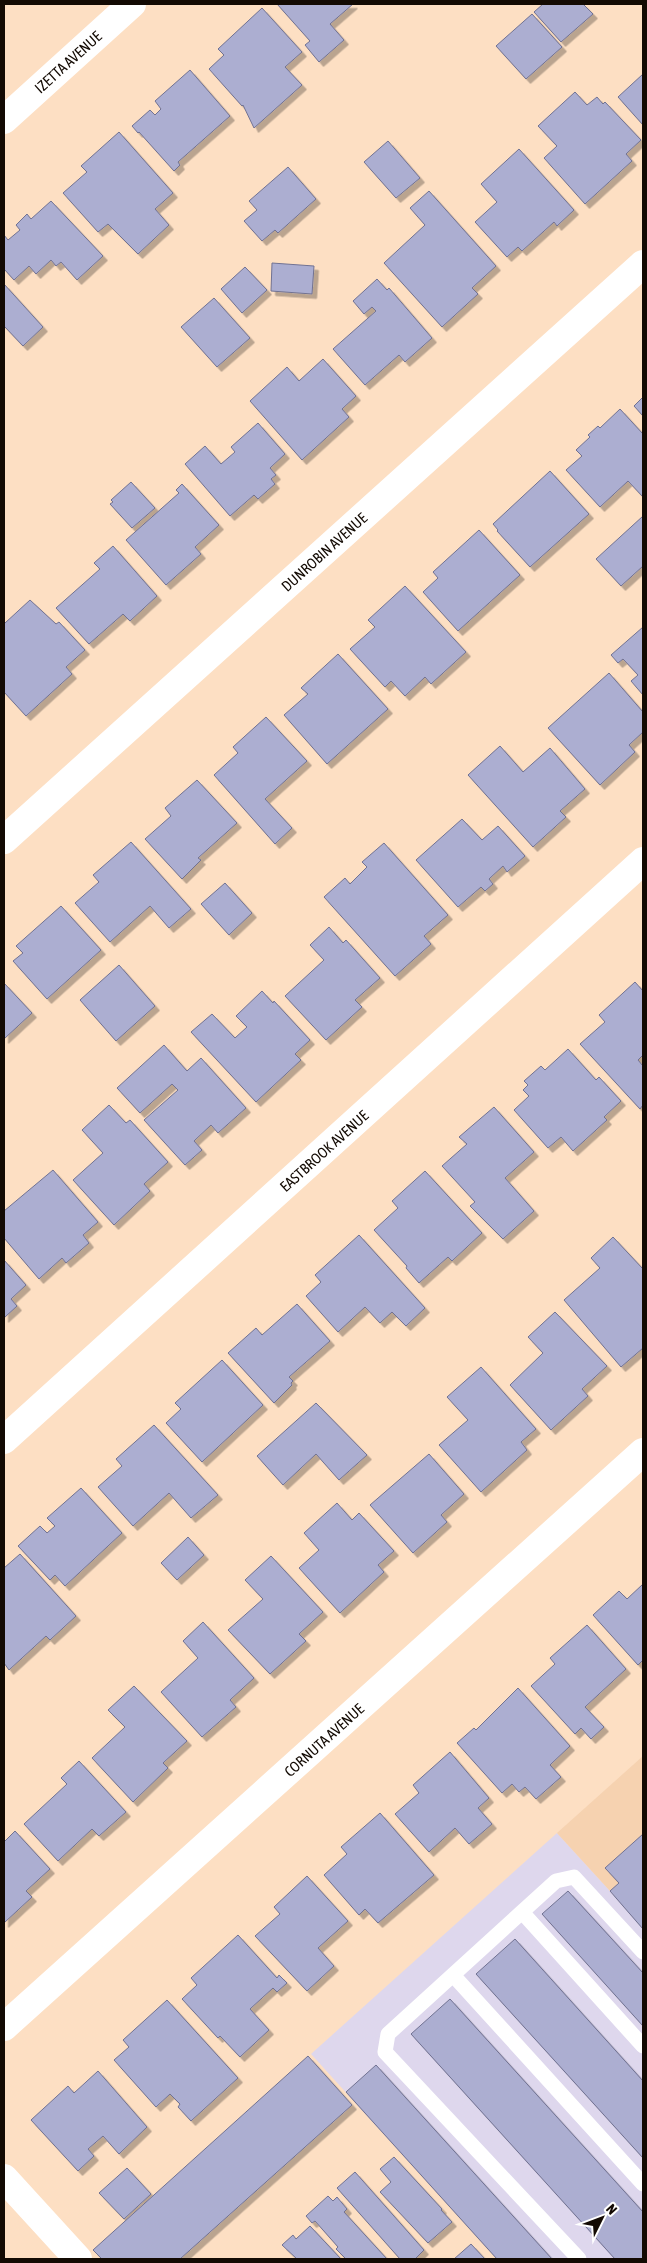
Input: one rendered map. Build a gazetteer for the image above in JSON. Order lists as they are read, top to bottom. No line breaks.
{"streets":{"street":["IZETTA AVENUE","DUNROBIN AVENUE","EASTBROOK AVENUE","CORNUTA AVENUE"]},"north":"top right"}
